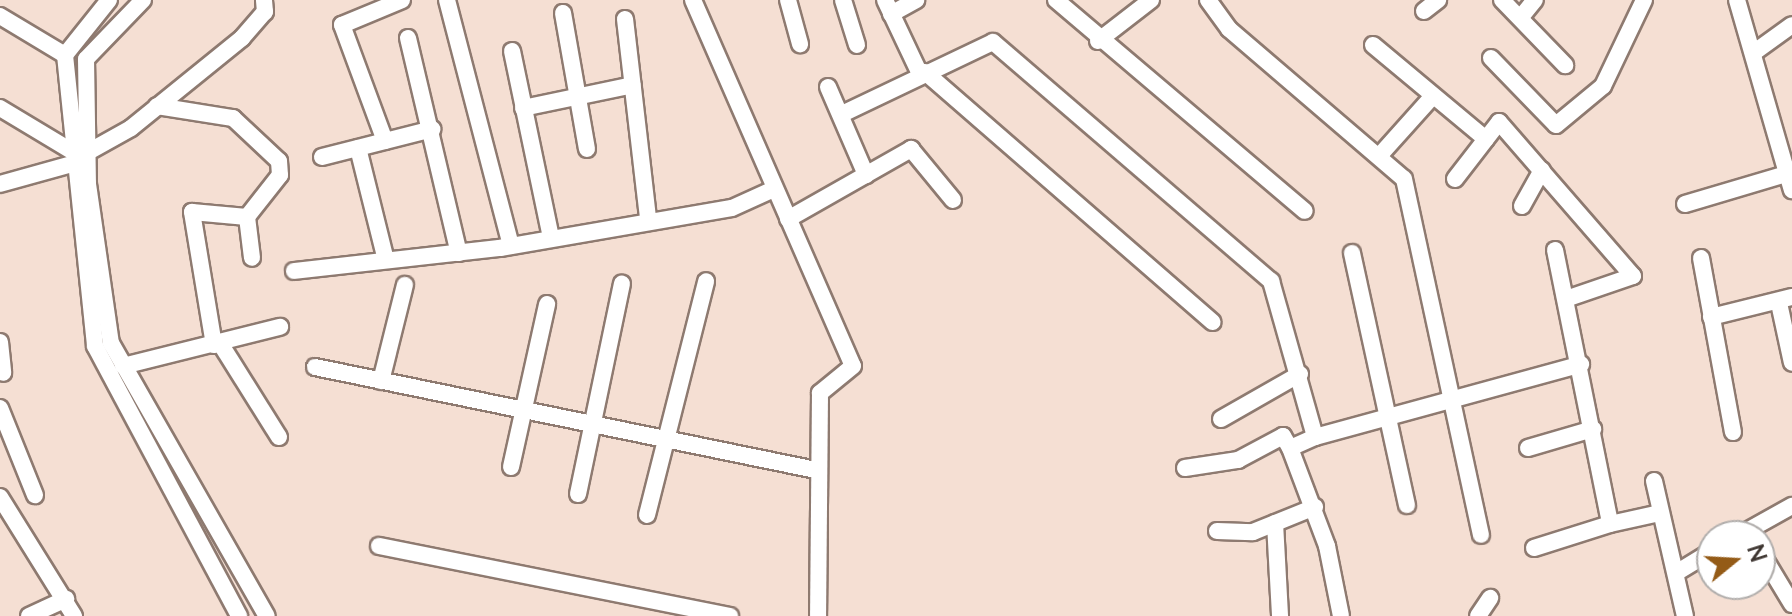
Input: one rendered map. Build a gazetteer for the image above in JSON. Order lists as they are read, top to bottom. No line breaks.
{"north":"right"}
